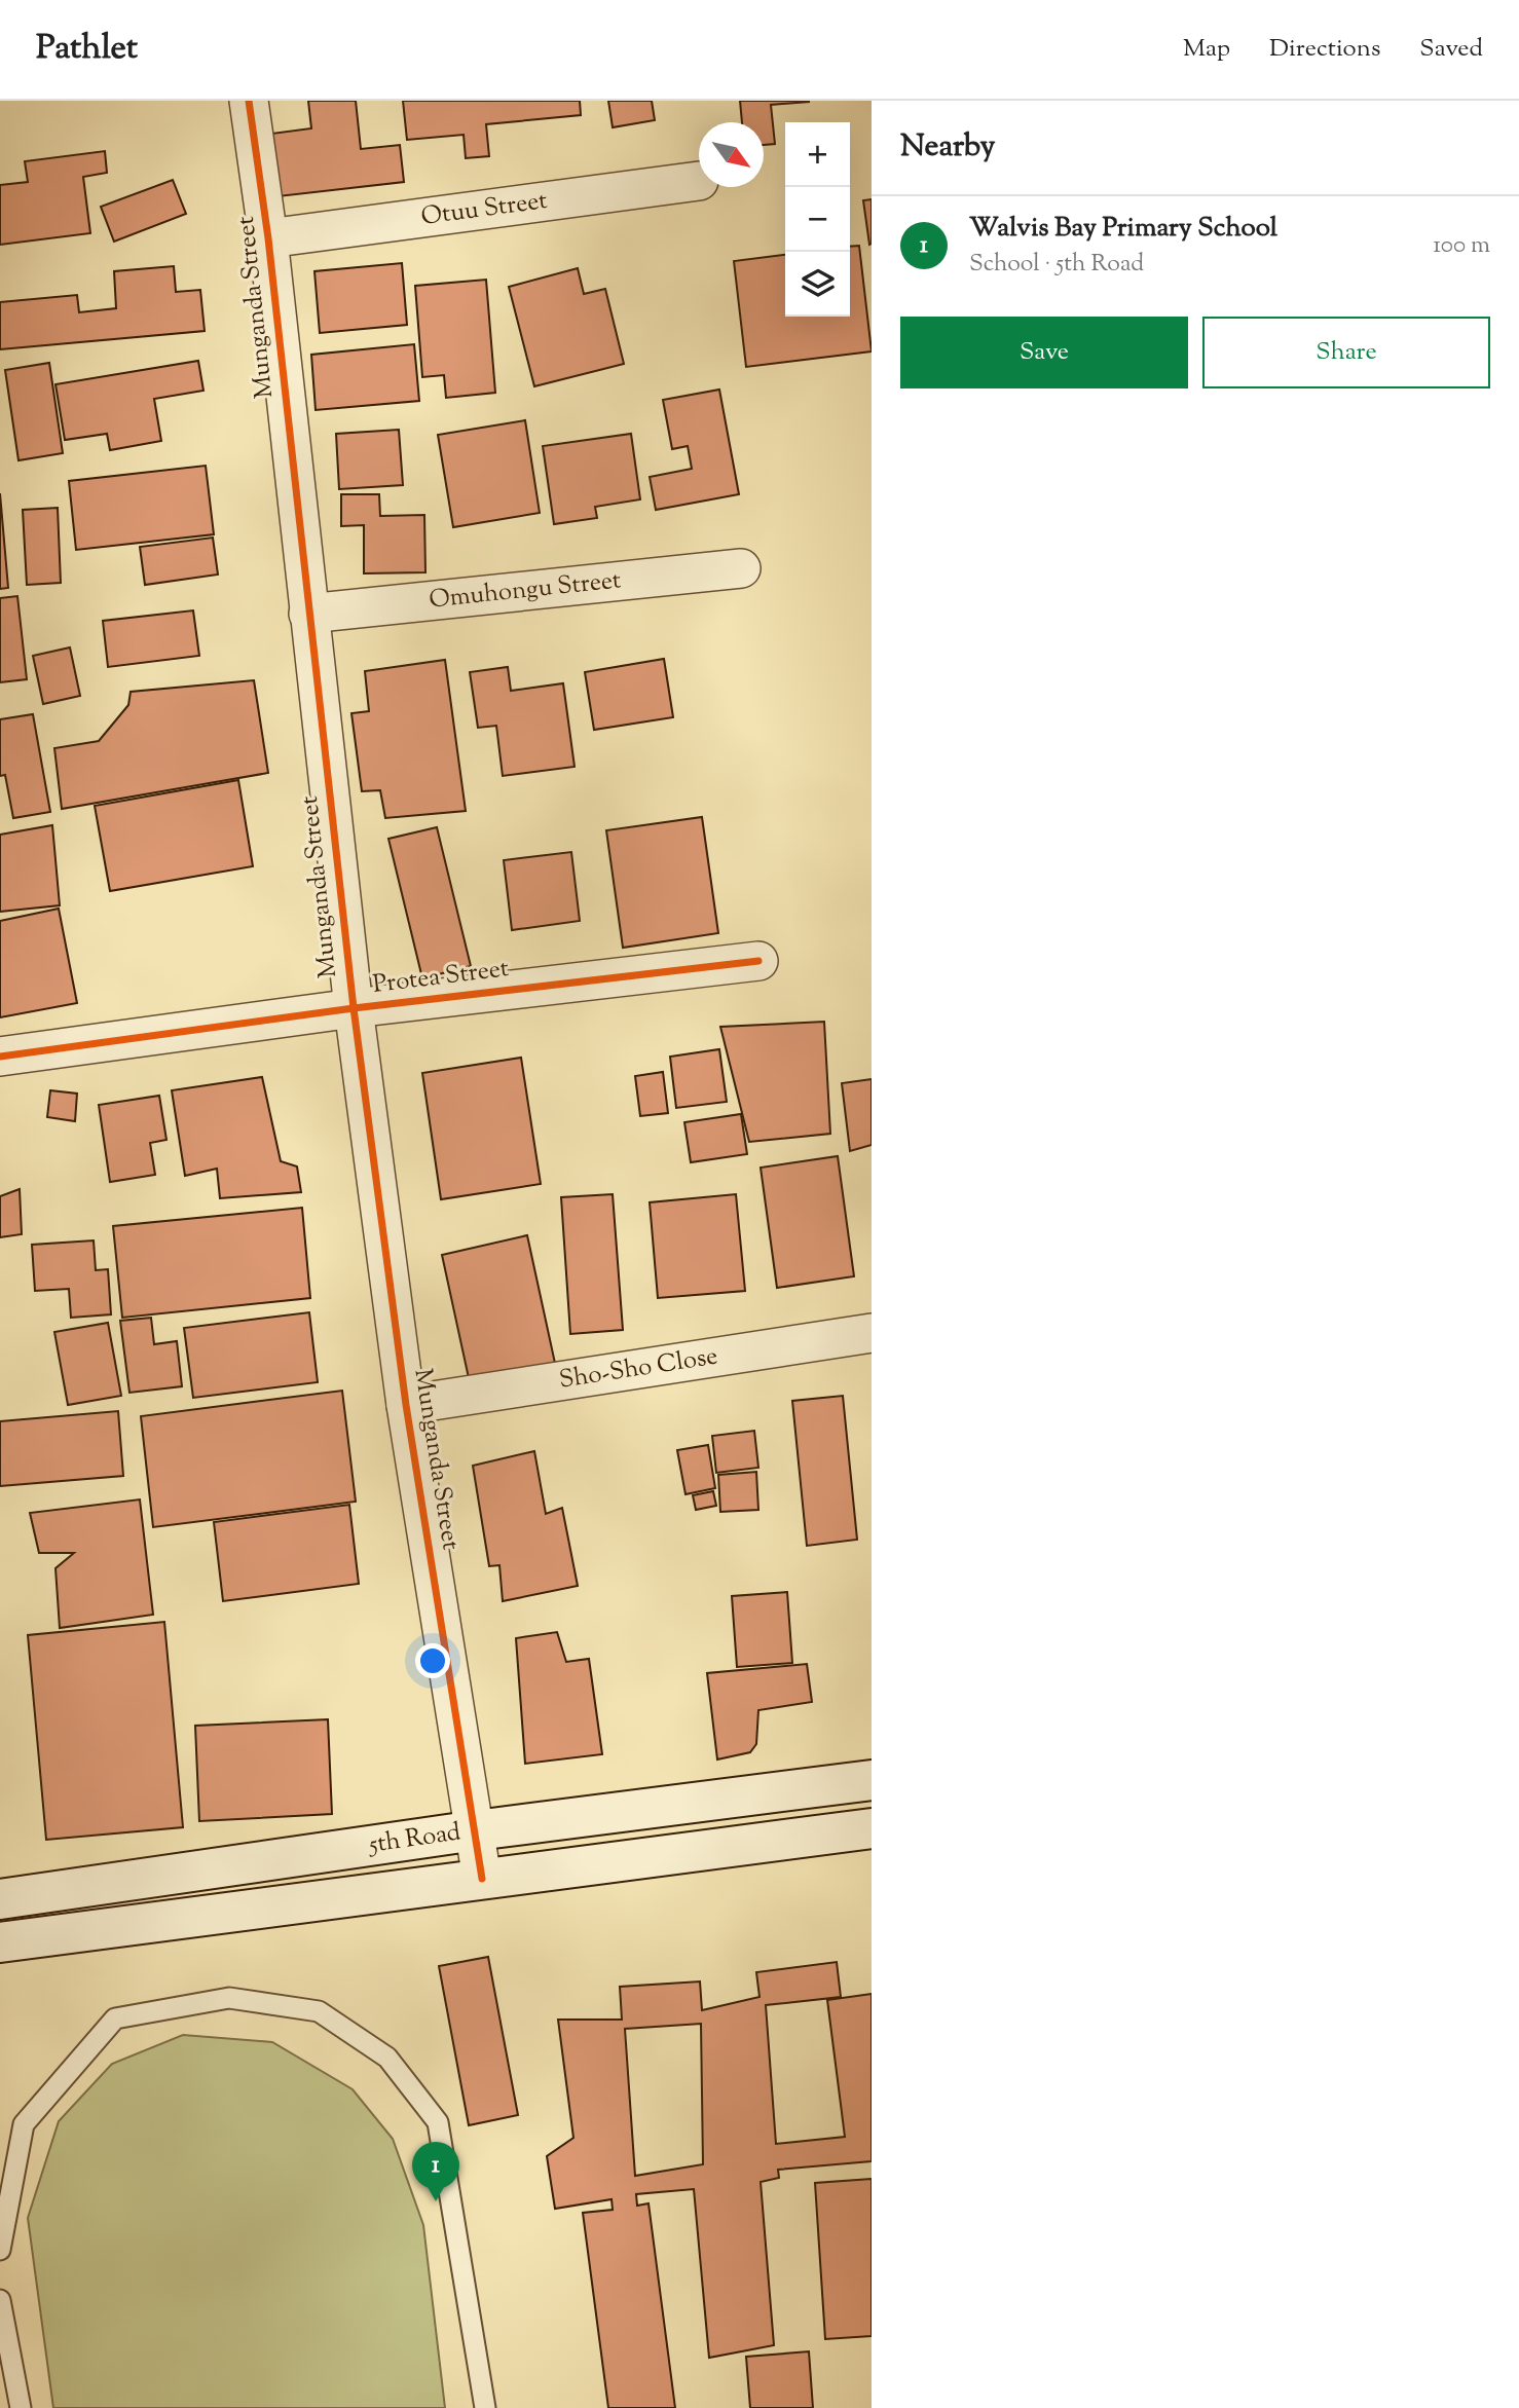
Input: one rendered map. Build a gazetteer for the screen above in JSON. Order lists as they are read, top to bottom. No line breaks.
{"streets":{"main road":["5th Road"],"street":["Otuu Street","Munganda Street","Omuhongu Street","Protea Street","Sho-Sho Close"]},"crossings":[["Otuu Street","Munganda Street"],["Munganda Street","Omuhongu Street"],["Munganda Street","Protea Street"],["Munganda Street","Sho-Sho Close"],["Munganda Street","5th Road"]],"north":"bottom right","page":{"header":"Pathlet","nav":["Map","Directions","Saved"],"heading":"Nearby","map_buttons":["+","−"],"list":[{"mark":"1","name":"Walvis Bay Primary School","note":"School · 5th Road","value":"100 m"}],"buttons":["Save","Share"],"pins":"1"}}
